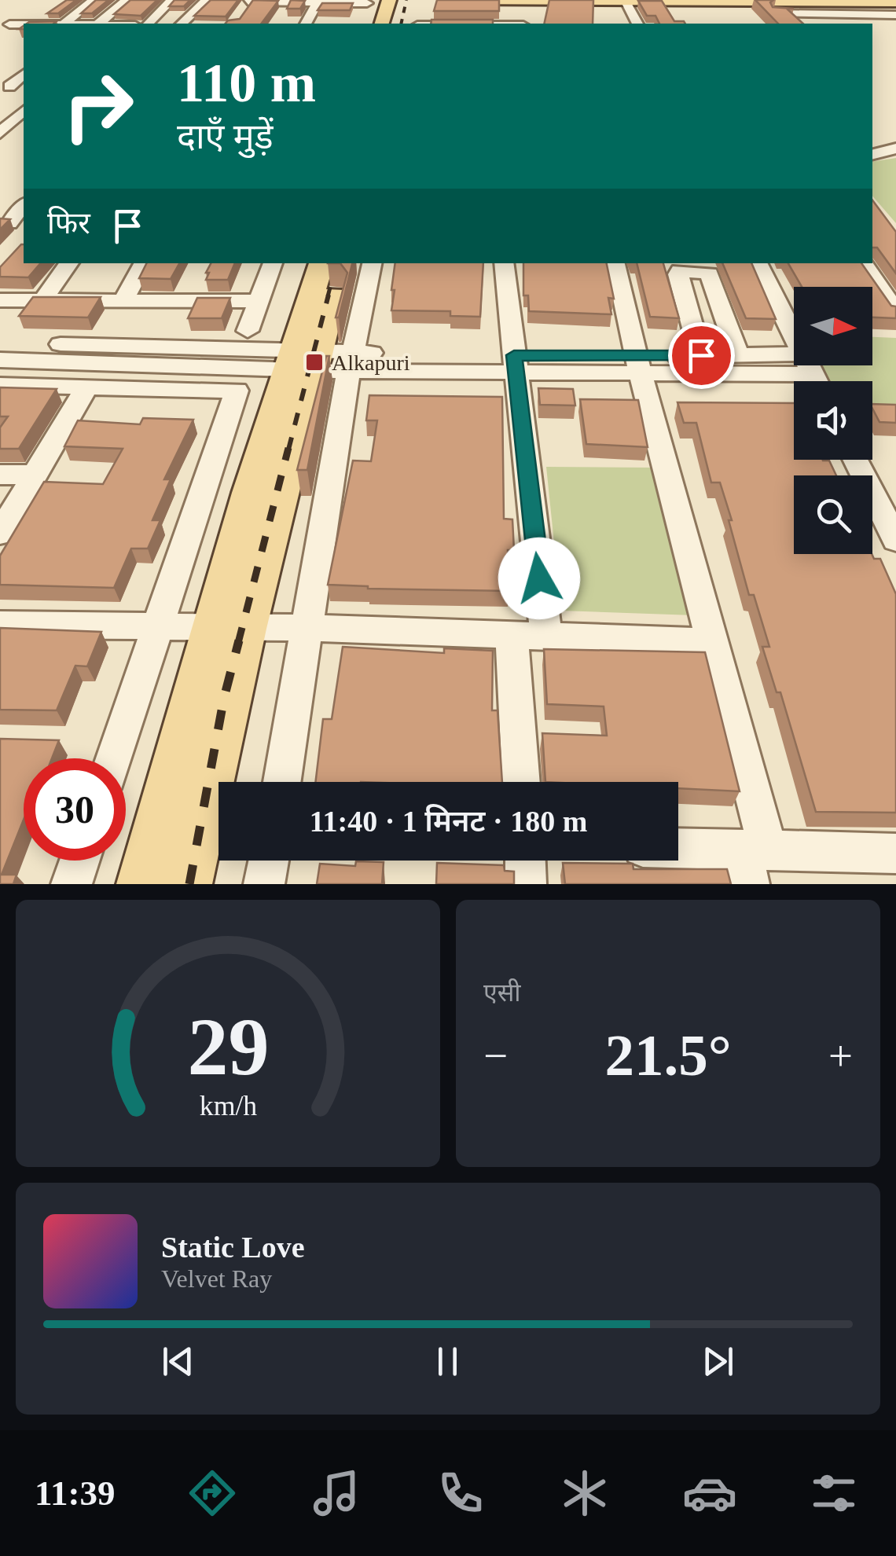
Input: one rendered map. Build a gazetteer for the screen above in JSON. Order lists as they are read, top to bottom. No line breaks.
{"places":{"transit":["Alkapuri"]},"north":"right","page":{"turn":["110 m","दाएँ मुड़ें"],"then":"फिर","limit":"30","trip":"11:40 · 1 मिनट · 180 m","tile":"एसी","heat":["−","21.5°","+"],"song":["Static Love","Velvet Ray"],"tabs":"11:39","gauge":["29","km/h"]}}
